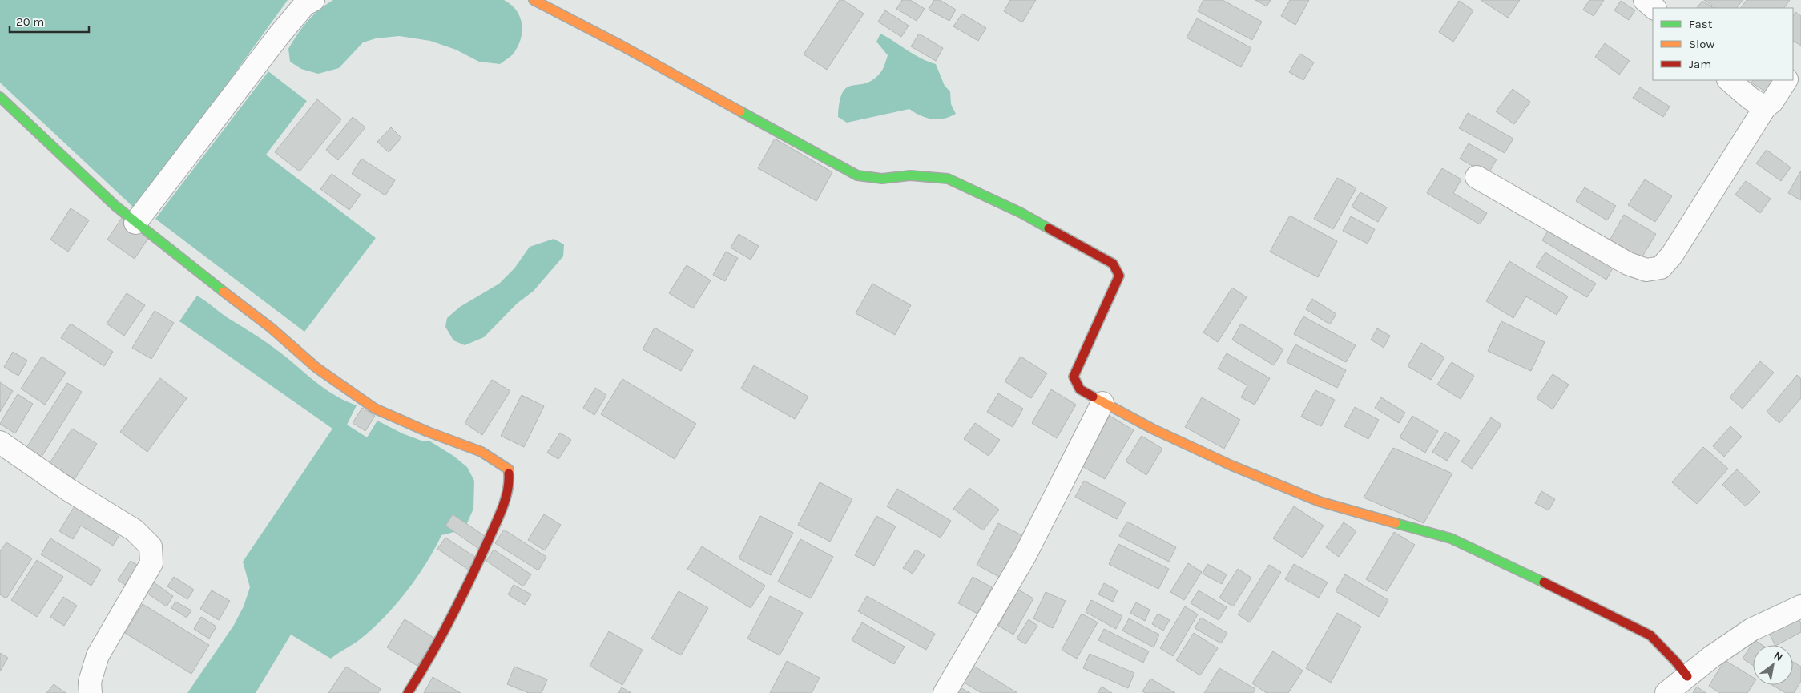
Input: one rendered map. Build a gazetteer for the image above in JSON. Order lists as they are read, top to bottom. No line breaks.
{"legend":["Fast","Slow","Jam"],"scale_bar":"20 m","north":"top right"}
